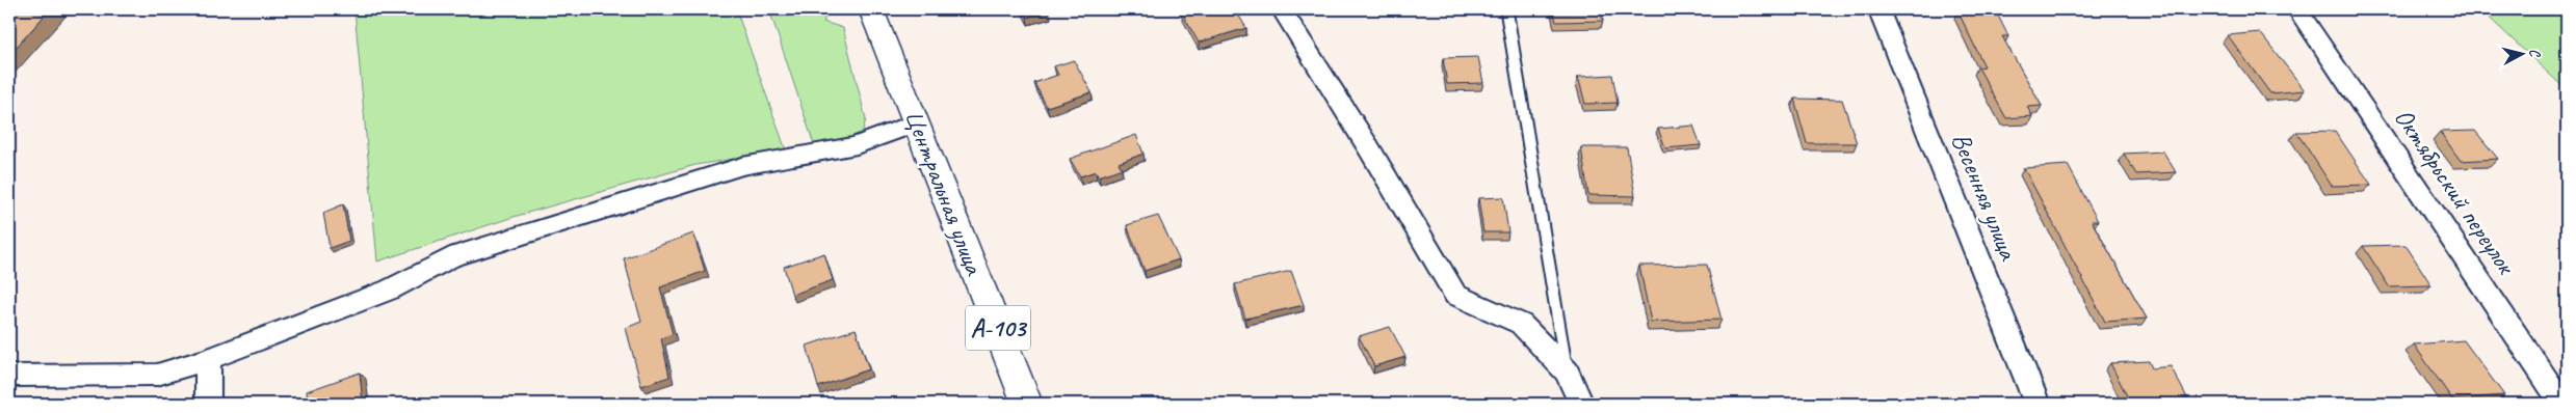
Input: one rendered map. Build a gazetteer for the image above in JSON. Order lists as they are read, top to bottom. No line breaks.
{"streets":{"main road":["Центральная улица","А-103"],"street":["Октябрьский переулок","Весенняя улица"]},"north":"right"}
